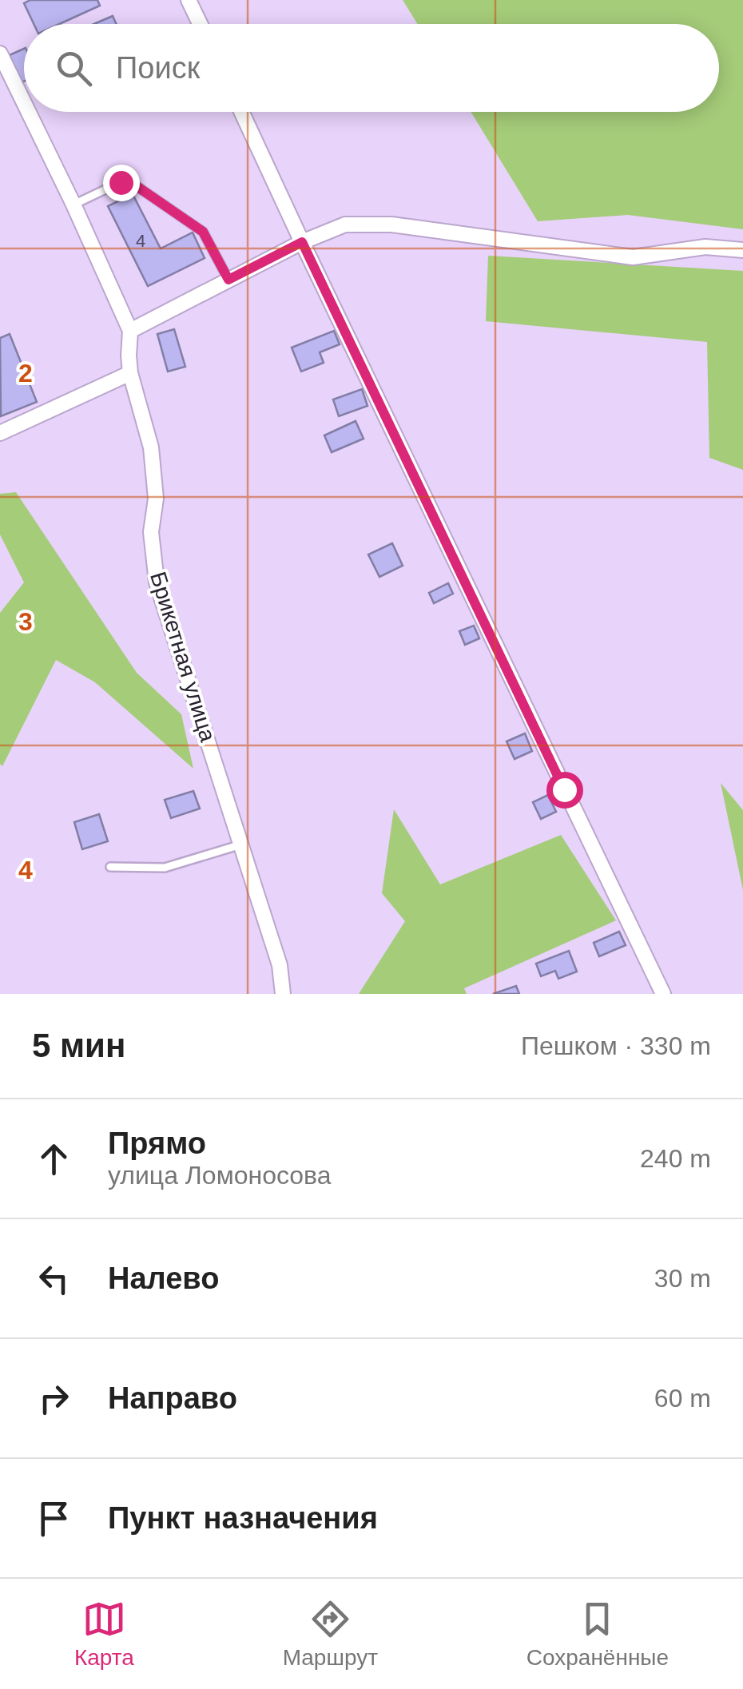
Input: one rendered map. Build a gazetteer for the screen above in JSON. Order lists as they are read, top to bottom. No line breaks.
{"streets":{"street":["Брикетная улица"]},"house_numbers":["4"],"page":{"search":"Поиск","heading":["5 мин","Пешком · 330 m"],"list":[["Прямо","улица Ломоносова","240 m"],["Налево","30 m"],["Направо","60 m"],"Пункт назначения"],"nav":["Карта","Маршрут","Сохранённые"]},"grid":{"rows":["2","3","4"]}}
